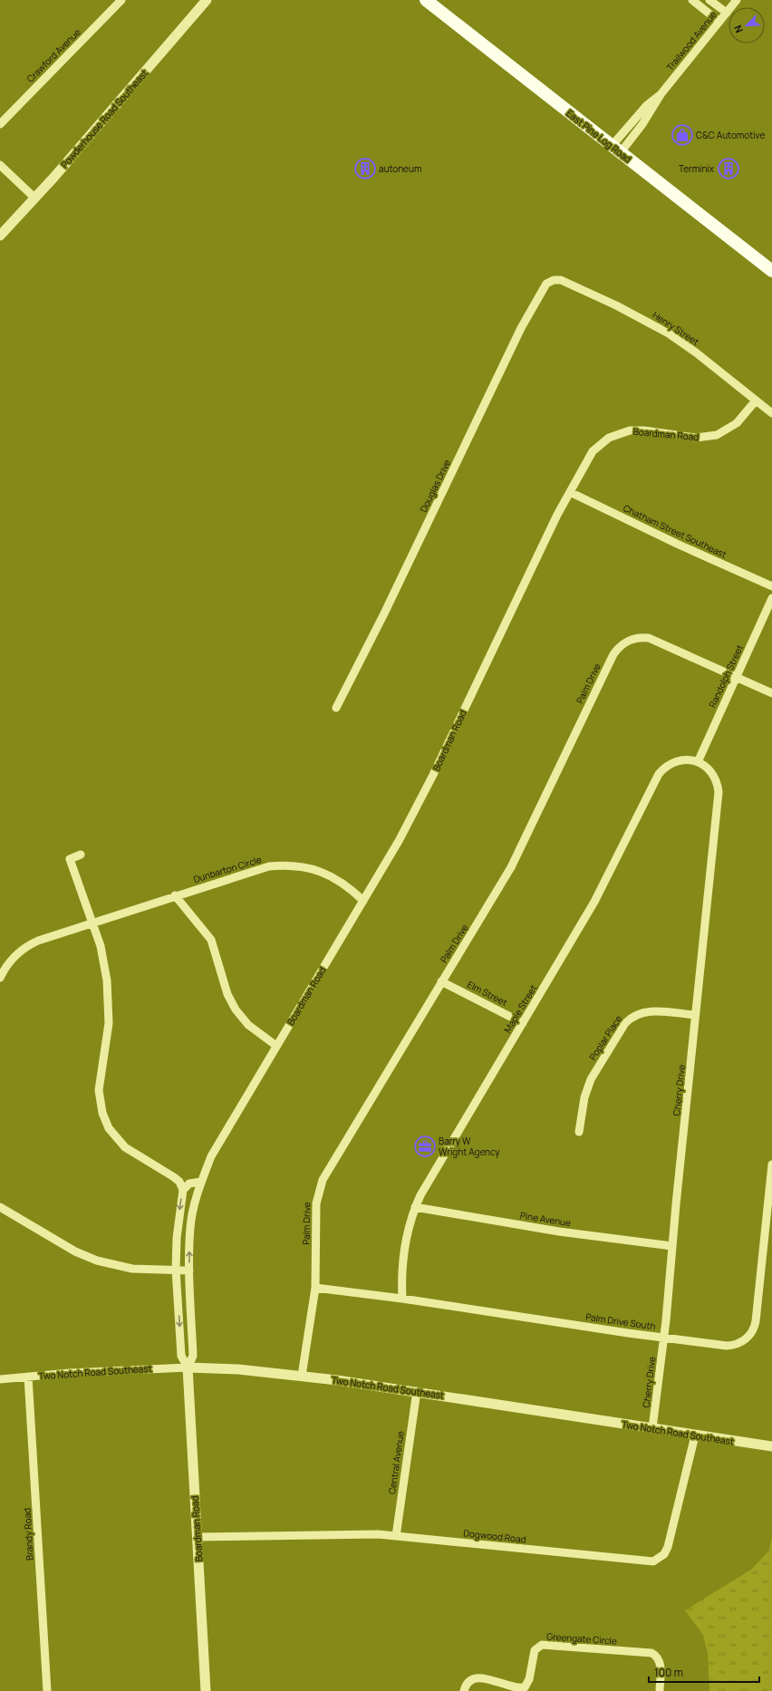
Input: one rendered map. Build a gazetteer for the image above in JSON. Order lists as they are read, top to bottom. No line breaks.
{"streets":{"main road":["East Pine Log Road"],"street":["Trailwood Avenue","Crawford Avenue","Powderhouse Road Southeast","Henry Street","Boardman Road","Douglas Drive","Chatham Street Southeast","Randolph Street","Palm Drive","Dunbarton Circle","Elm Street","Maple Street","Poplar Place","Cherry Drive","Pine Avenue","Palm Drive South","Two Notch Road Southeast","Central Avenue","Brandy Road","Dogwood Road","Greengate Circle"]},"crossings":[["Trailwood Avenue","East Pine Log Road"],["Henry Street","Boardman Road"],["Henry Street","Douglas Drive"],["Boardman Road","Chatham Street Southeast"],["Boardman Road","Dunbarton Circle"],["Boardman Road","Two Notch Road Southeast"],["Boardman Road","Dogwood Road"],["Randolph Street","Palm Drive"],["Randolph Street","Maple Street"],["Randolph Street","Cherry Drive"],["Palm Drive","Elm Street"],["Palm Drive","Palm Drive South"],["Palm Drive","Two Notch Road Southeast"],["Elm Street","Maple Street"],["Maple Street","Cherry Drive"],["Maple Street","Pine Avenue"],["Maple Street","Palm Drive South"],["Poplar Place","Cherry Drive"],["Cherry Drive","Pine Avenue"],["Cherry Drive","Palm Drive South"],["Cherry Drive","Two Notch Road Southeast"],["Two Notch Road Southeast","Central Avenue"],["Two Notch Road Southeast","Brandy Road"],["Two Notch Road Southeast","Dogwood Road"],["Central Avenue","Dogwood Road"]],"places":{"shop":["C&C Automotive"],"building":["autoneum","Terminix"],"office":["Barry W Wright Agency"]},"scale_bar":"100 m","north":"bottom left"}
